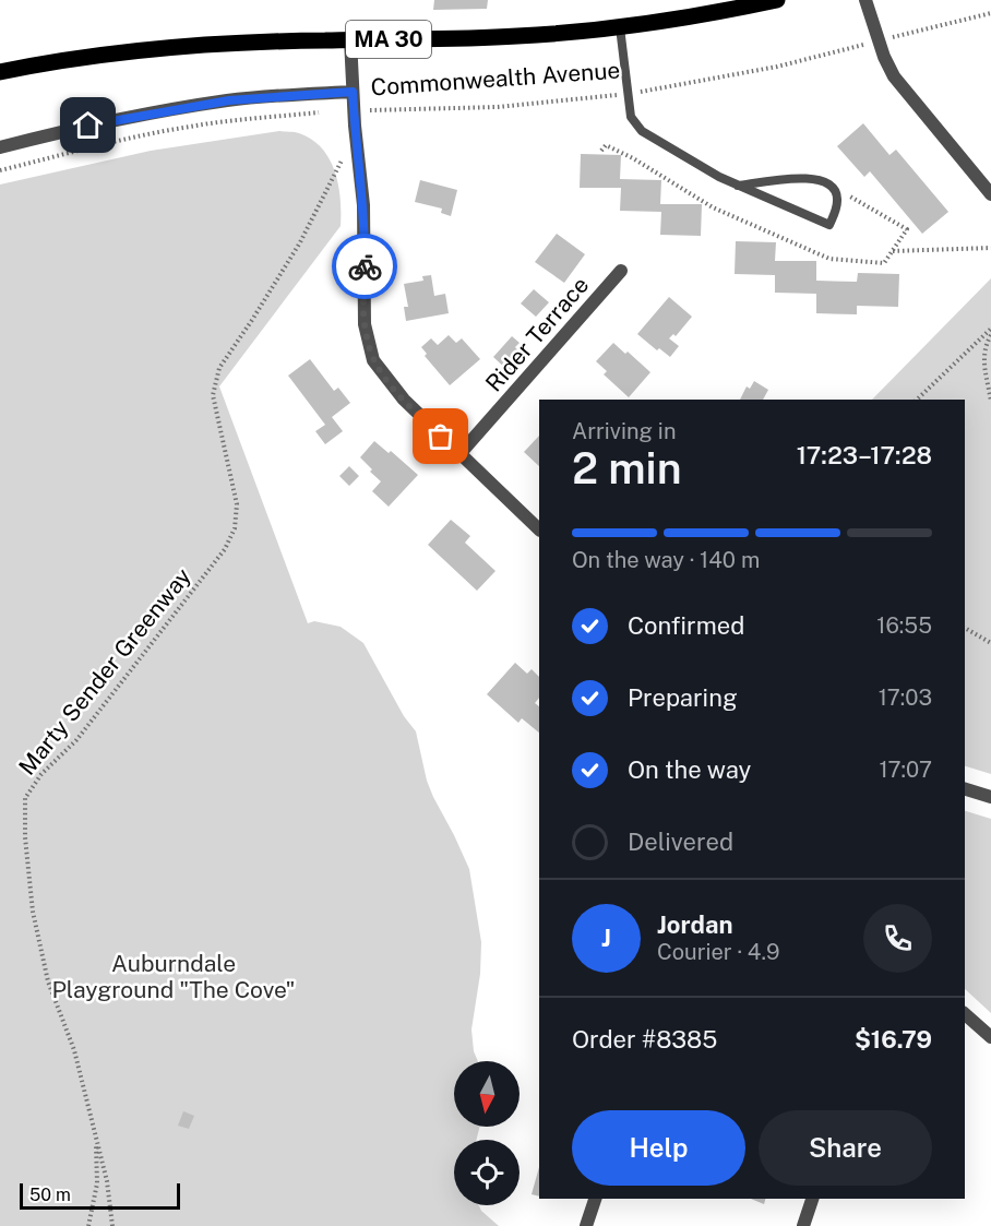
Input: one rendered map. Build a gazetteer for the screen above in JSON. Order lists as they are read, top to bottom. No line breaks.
{"streets":{"main road":["MA 30","Commonwealth Avenue"],"street":["Rider Terrace"],"path":["Marty Sender Greenway"]},"parks":["Auburndale Playground \"The Cove\""],"scale_bar":"50 m","north":"bottom","page":{"heading":["2 min","Arriving in","17:23–17:28"],"panel":["Jordan","Courier · 4.9","Order #8385","$16.79"],"bar":"On the way · 140 m","list":[["Confirmed","16:55"],["Preparing","17:03"],["On the way","17:07"],"Delivered"],"round":"J","buttons":["Help","Share"],"scale":"50 m"}}
